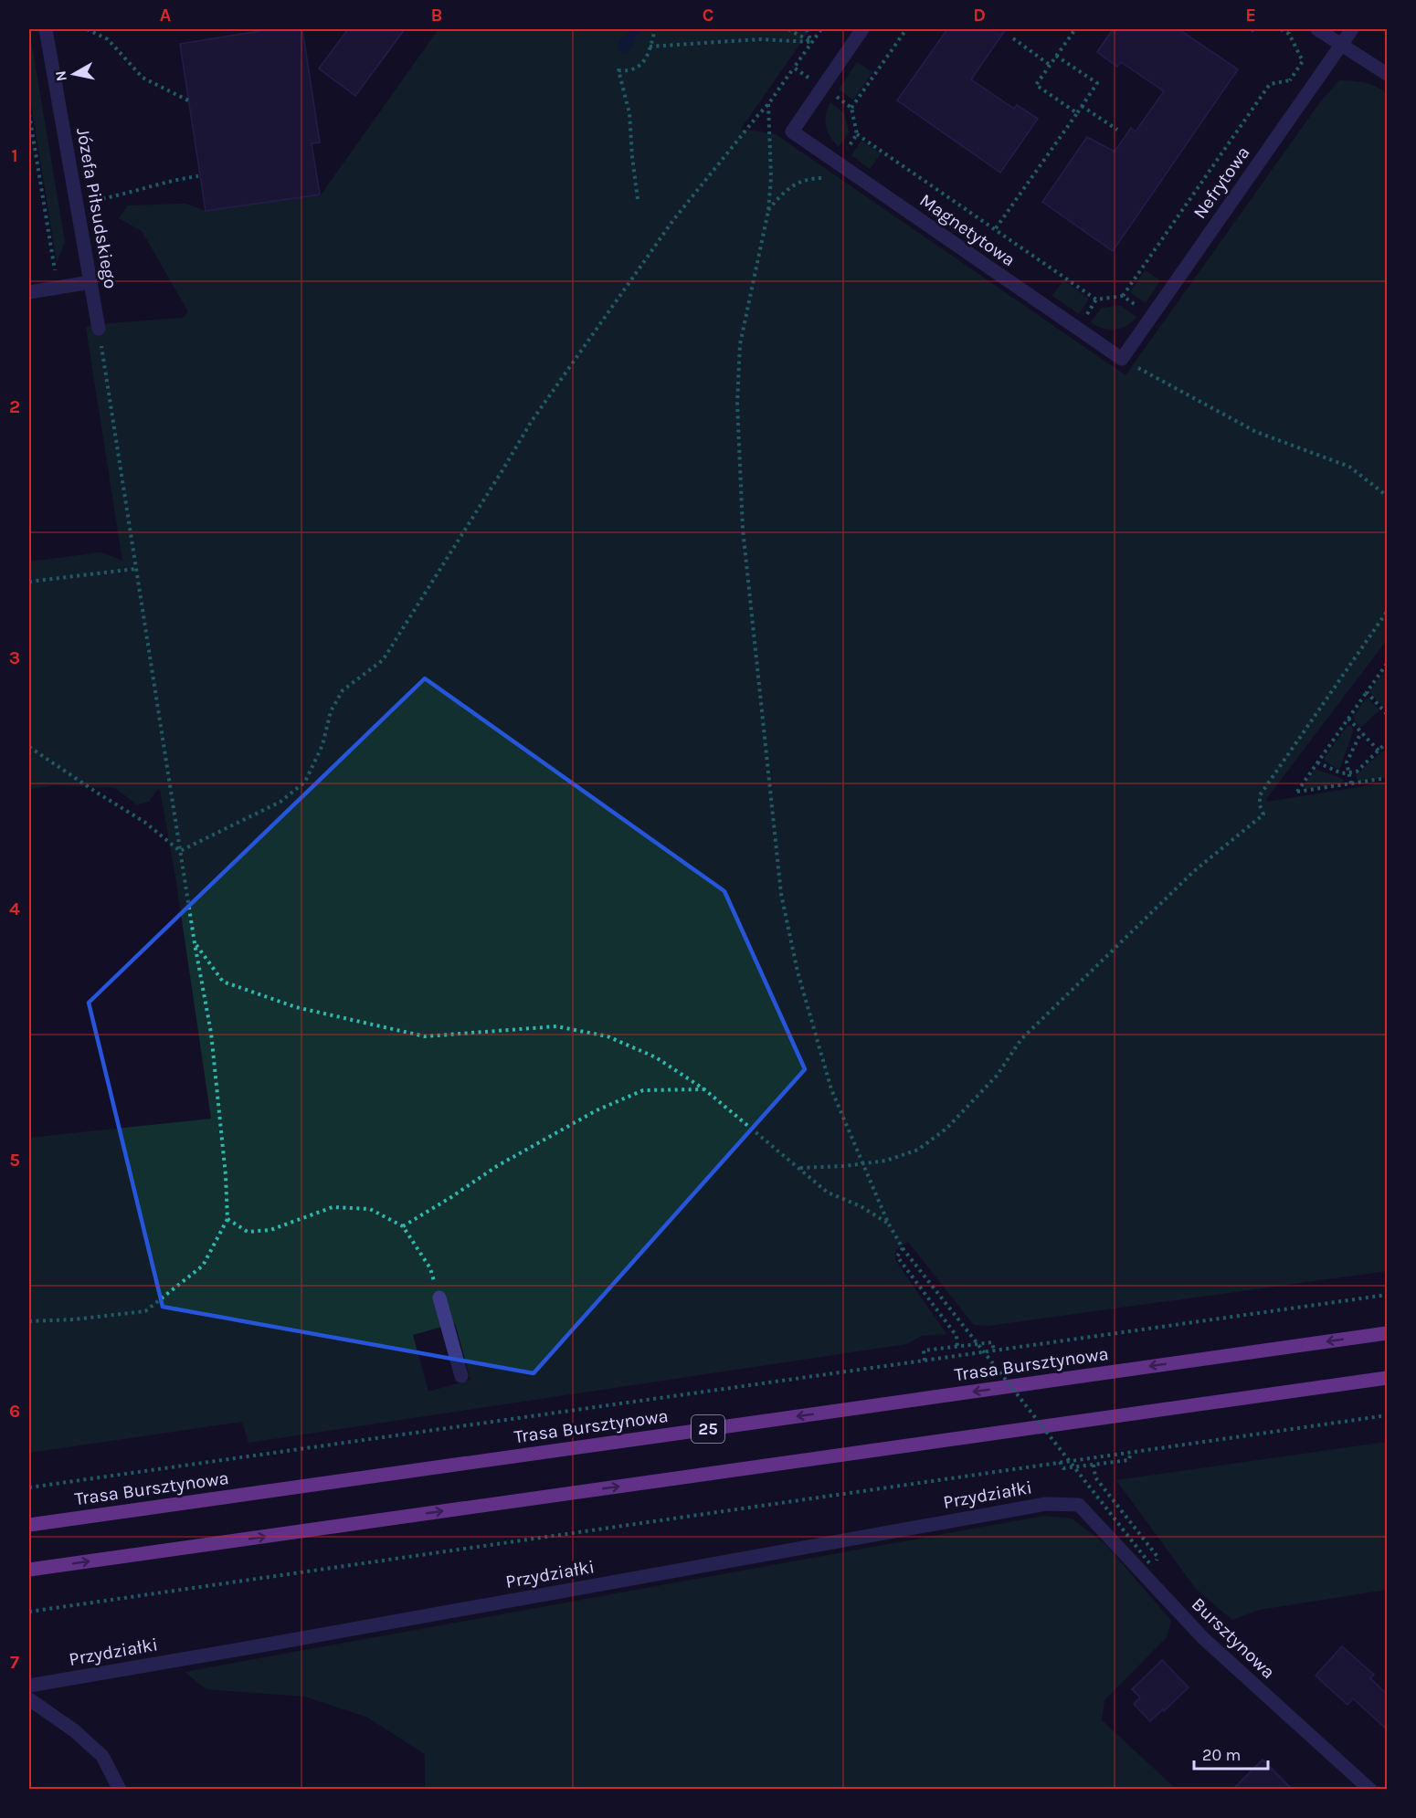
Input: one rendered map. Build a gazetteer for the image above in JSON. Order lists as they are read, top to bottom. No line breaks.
{"streets":{"main road":["Trasa Bursztynowa","25"],"street":["Nefrytowa","Józefa Piłsudskiego","Magnetytowa","Przydziałki","Bursztynowa"]},"crossings":[["Nefrytowa","Magnetytowa"],["Przydziałki","Bursztynowa"]],"scale_bar":"20 m","north":"left","grid":{"columns":["A","B","C","D","E"],"rows":["1","2","3","4","5","6","7"]}}
